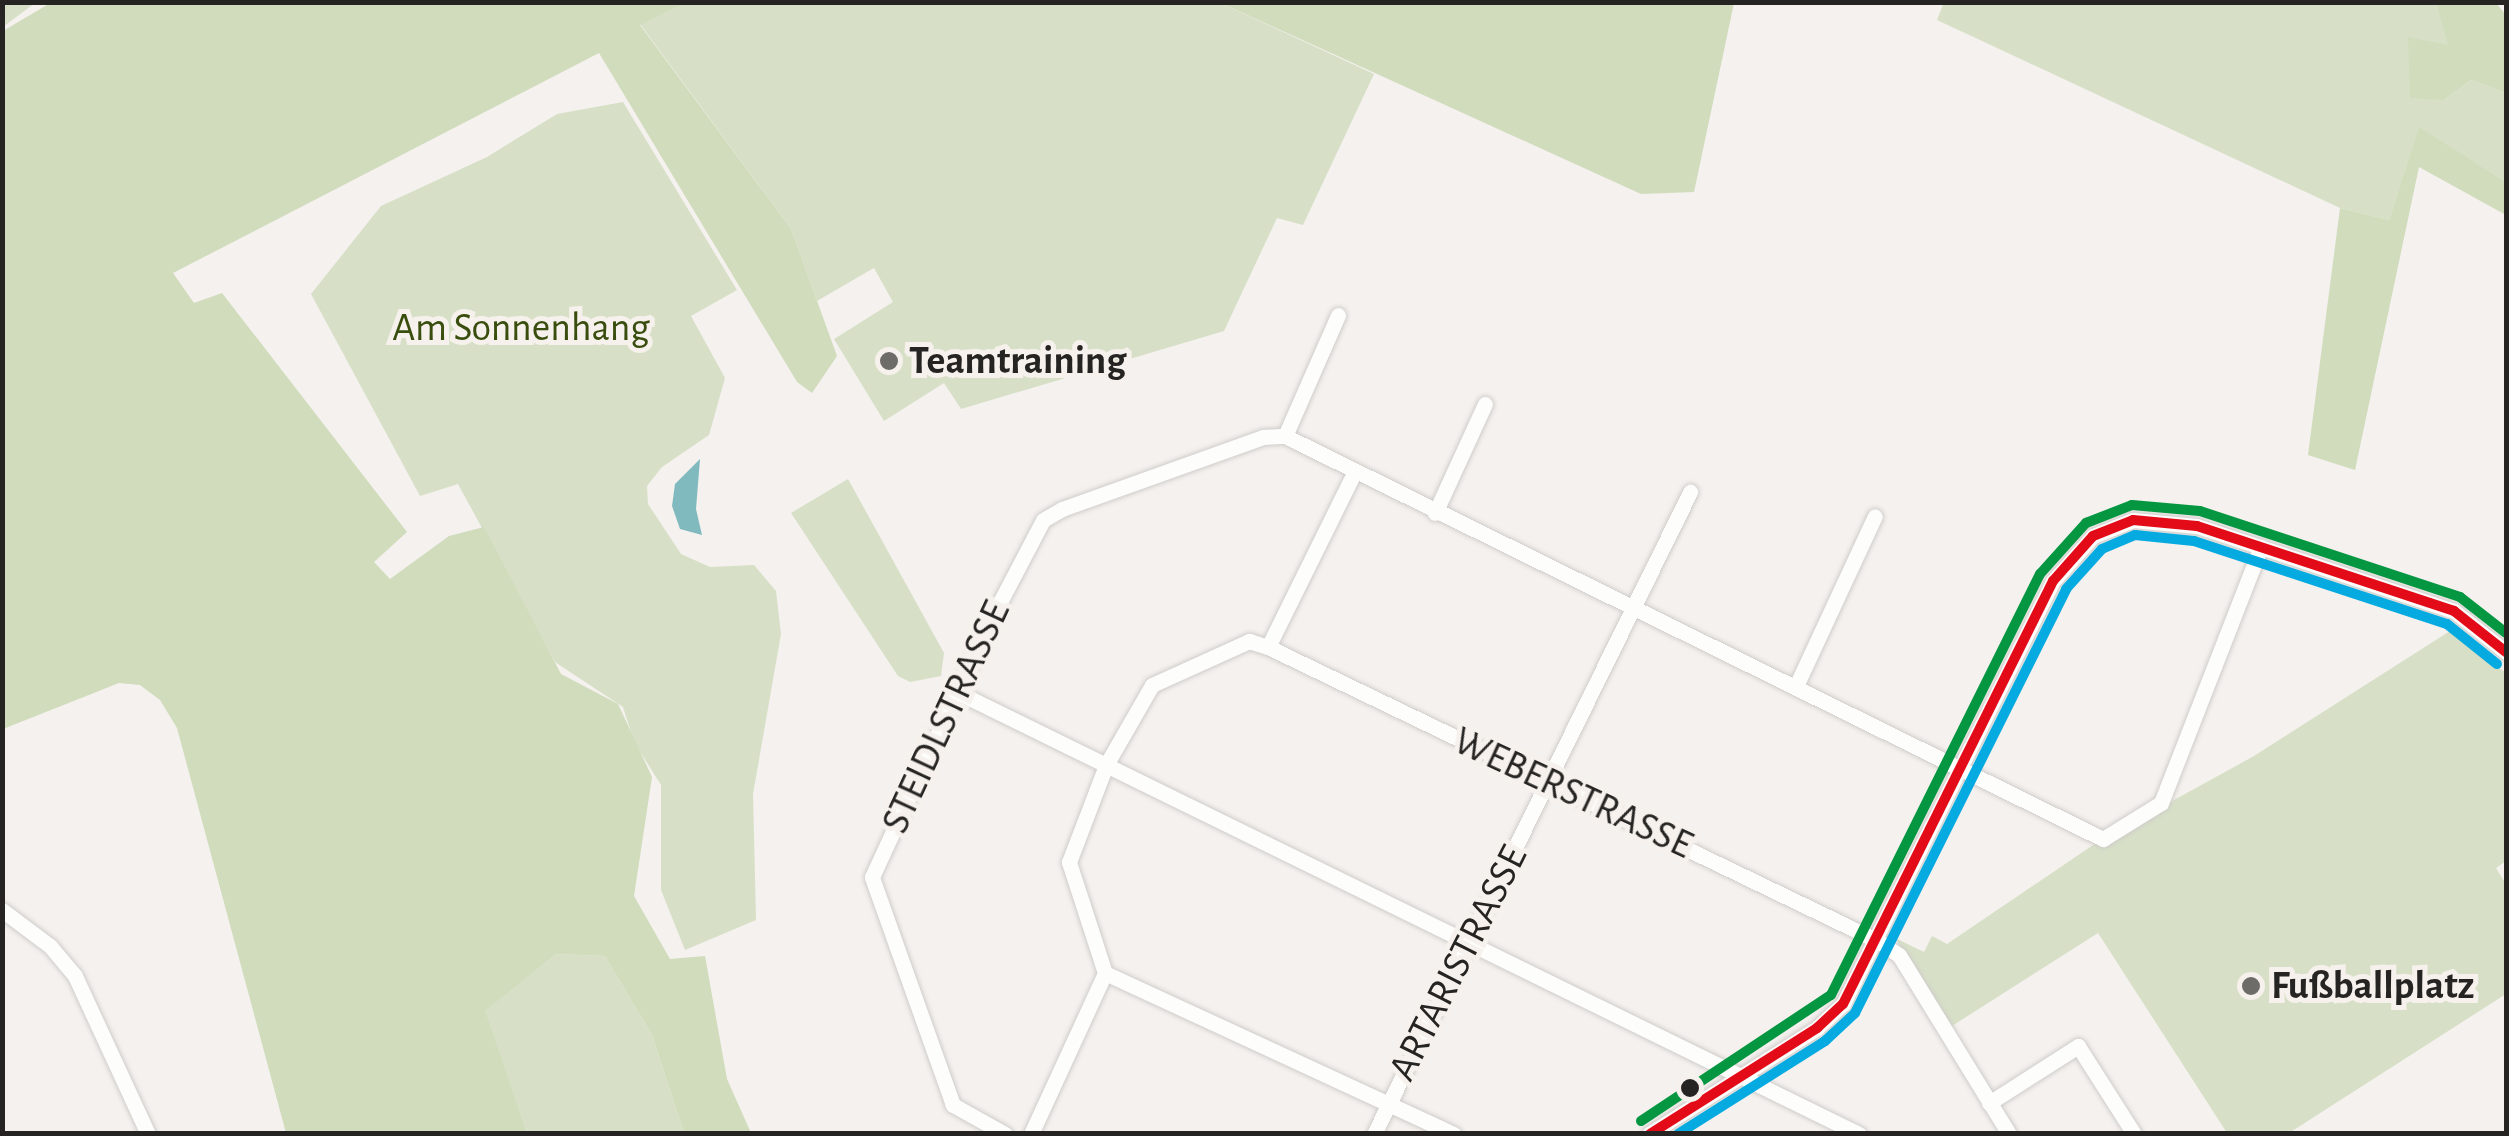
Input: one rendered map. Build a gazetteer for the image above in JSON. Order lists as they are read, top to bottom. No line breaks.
{"streets":{"street":["STEIDLSTRASSE","WEBERSTRASSE","ARTARISTRASSE"]},"crossings":[["WEBERSTRASSE","ARTARISTRASSE"]],"parks":["Am Sonnenhang"],"places":["Teamtraining","Fußballplatz"]}
